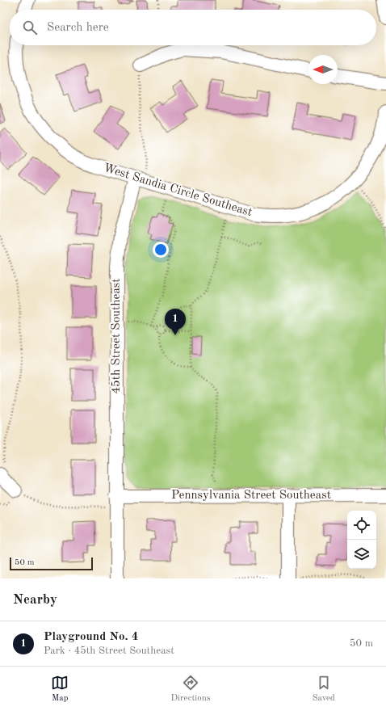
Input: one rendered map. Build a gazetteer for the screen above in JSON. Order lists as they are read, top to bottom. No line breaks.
{"streets":{"street":["West Sandia Circle Southeast","45th Street Southeast","Pennsylvania Street Southeast"]},"crossings":[["West Sandia Circle Southeast","45th Street Southeast"],["45th Street Southeast","Pennsylvania Street Southeast"]],"scale_bar":"50 m","north":"left","page":{"search":"Search here","pins":"1","scale":"50 m","heading":"Nearby","list":[{"mark":"1","name":"Playground No. 4","note":"Park · 45th Street Southeast","value":"50 m"}],"nav":["Map","Directions","Saved"]}}
